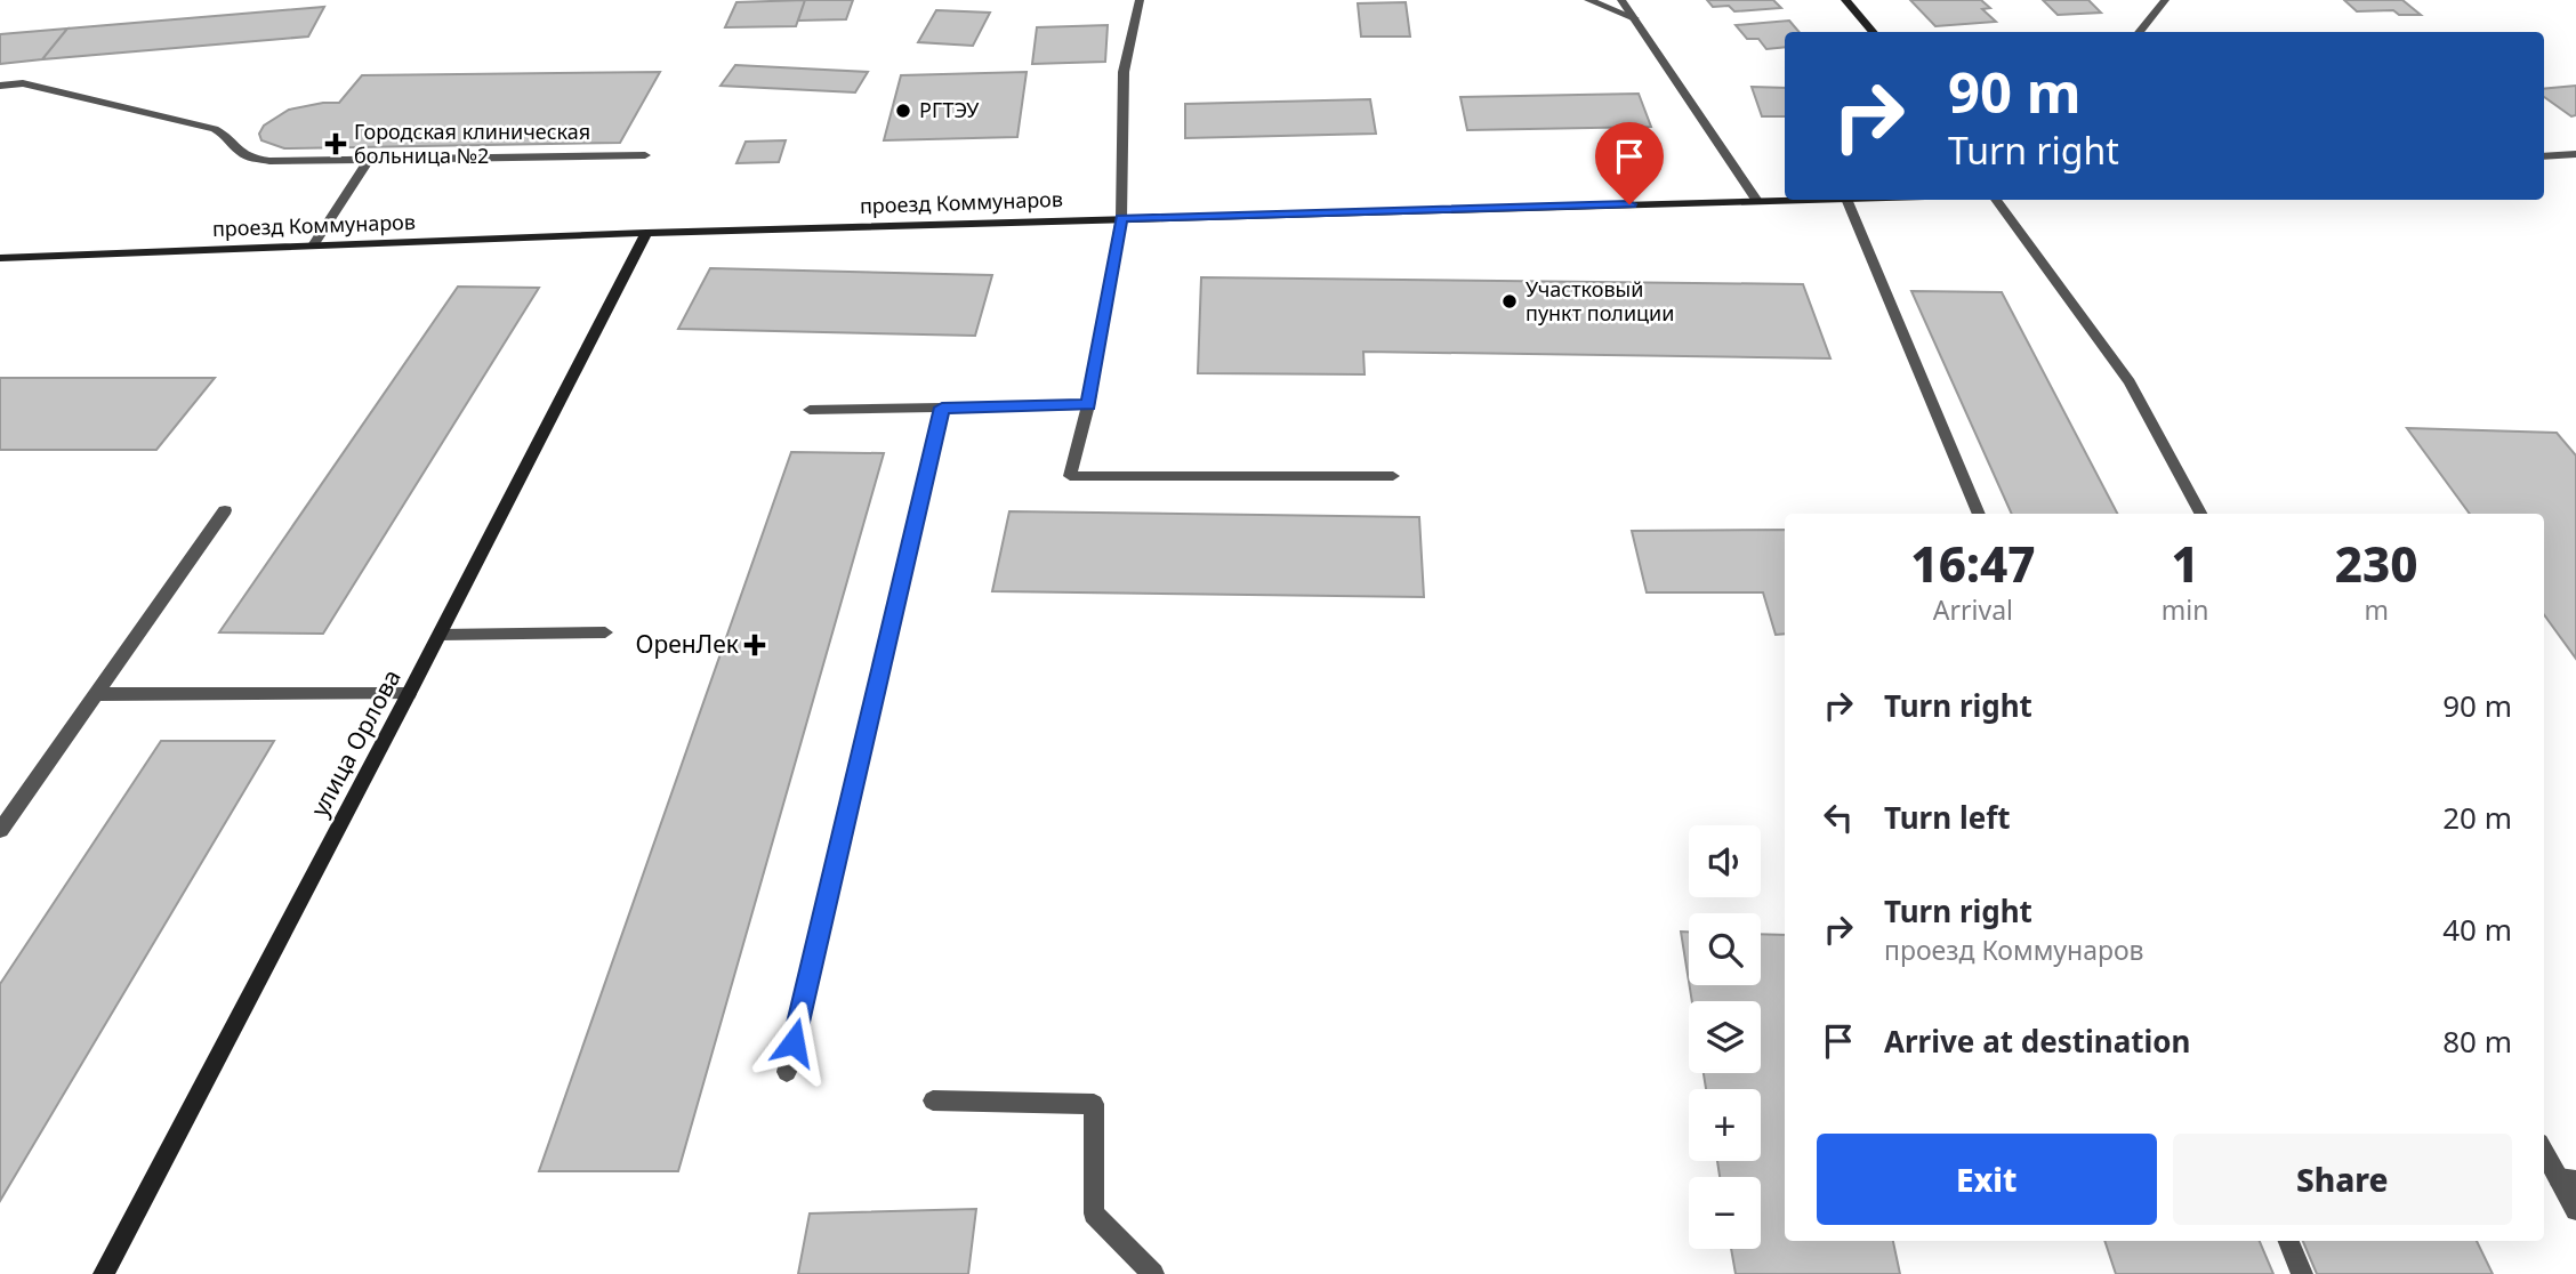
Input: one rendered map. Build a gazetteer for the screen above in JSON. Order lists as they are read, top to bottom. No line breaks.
{"streets":{"street":["проезд Коммунаров","улица Орлова"]},"crossings":[["проезд Коммунаров","улица Орлова"]],"places":{"other":["РГТЭУ","Участковый пункт полиции"],"health":["Городская клиническая больница №2","ОренЛек"]},"page":{"turn":["90 m","Turn right"],"eta":["16:47","Arrival","1","min","230","m"],"list":[{"name":"Turn right","value":"90 m"},{"name":"Turn left","value":"20 m"},{"name":"Turn right","note":"проезд Коммунаров","value":"40 m"},{"name":"Arrive at destination","value":"80 m"}],"map_buttons":["+","−"],"buttons":["Exit","Share"]}}
